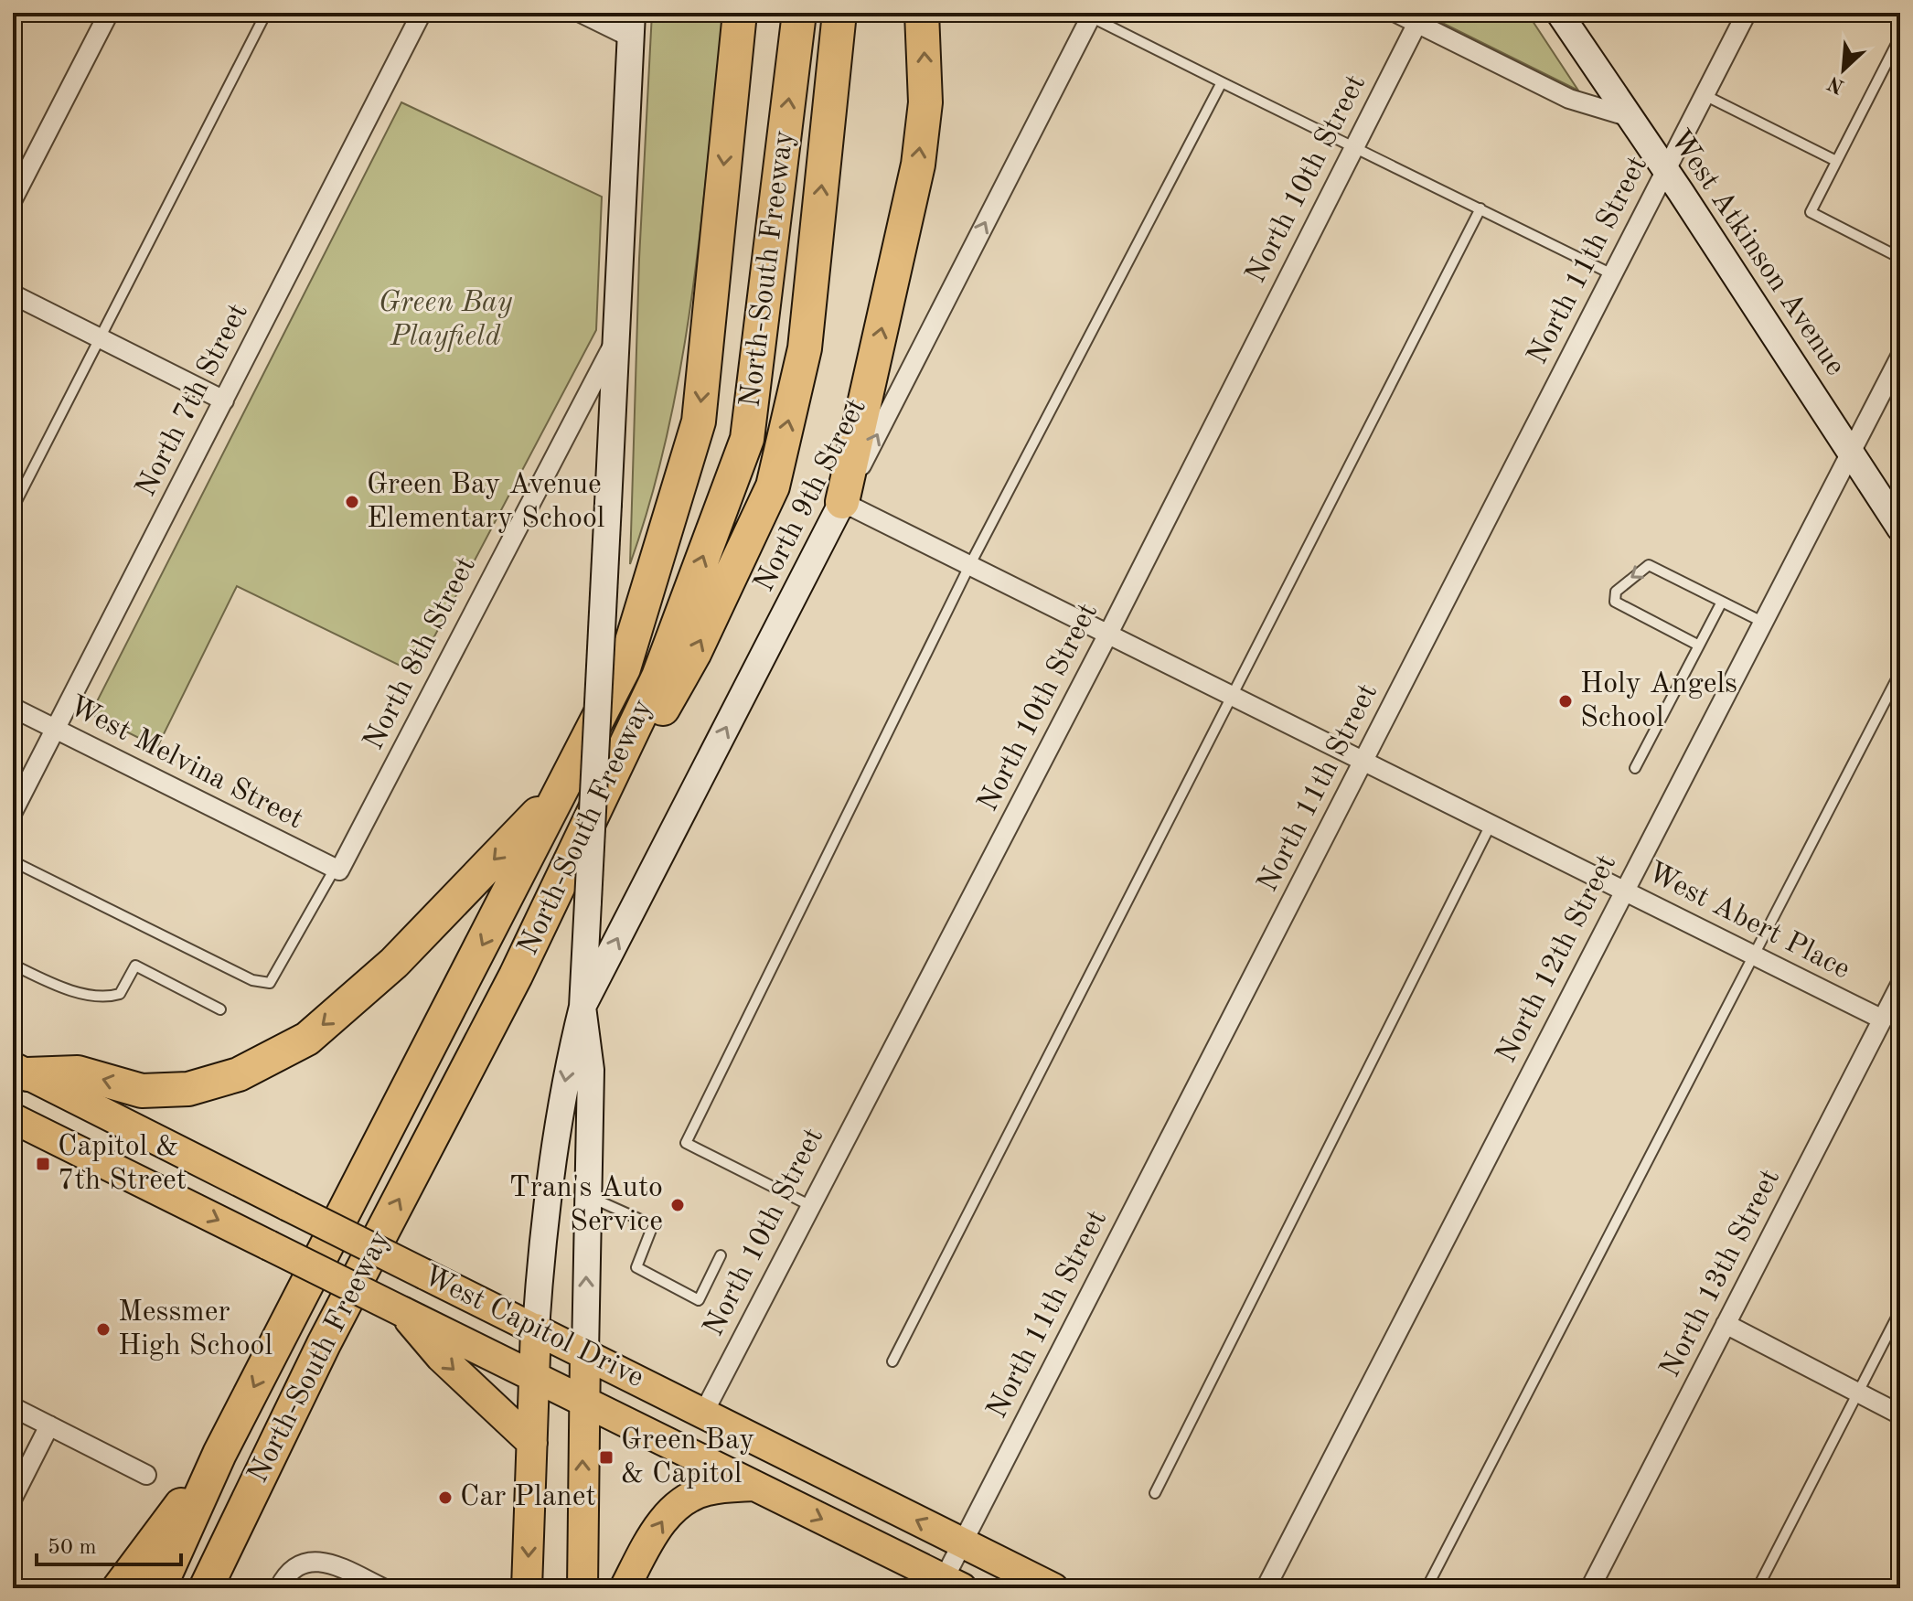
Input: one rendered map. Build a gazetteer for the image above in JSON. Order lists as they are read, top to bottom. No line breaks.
{"streets":{"highway":["North-South Freeway"],"main road":["West Atkinson Avenue","North 9th Street","West Capitol Drive"],"street":["North 10th Street","North 11th Street","North 7th Street","North 8th Street","West Melvina Street","West Abert Place","North 12th Street","North 13th Street"]},"crossings":[["North 10th Street","West Abert Place"],["North 10th Street","West Capitol Drive"],["West Atkinson Avenue","North 11th Street"],["West Atkinson Avenue","North 12th Street"],["North 11th Street","West Abert Place"],["North 11th Street","West Capitol Drive"],["North 7th Street","West Melvina Street"],["North 9th Street","West Abert Place"],["North 8th Street","West Melvina Street"],["West Abert Place","North 12th Street"],["West Abert Place","North 13th Street"]],"one_way":["North 9th Street"],"parks":["Green Bay Playfield"],"places":{"other":["Green Bay Avenue Elementary School","Holy Angels School","Tran's Auto Service","Messmer High School","Car Planet"],"transit":["Capitol & 7th Street","Green Bay & Capitol"]},"scale_bar":"50 m","north":"bottom left"}
